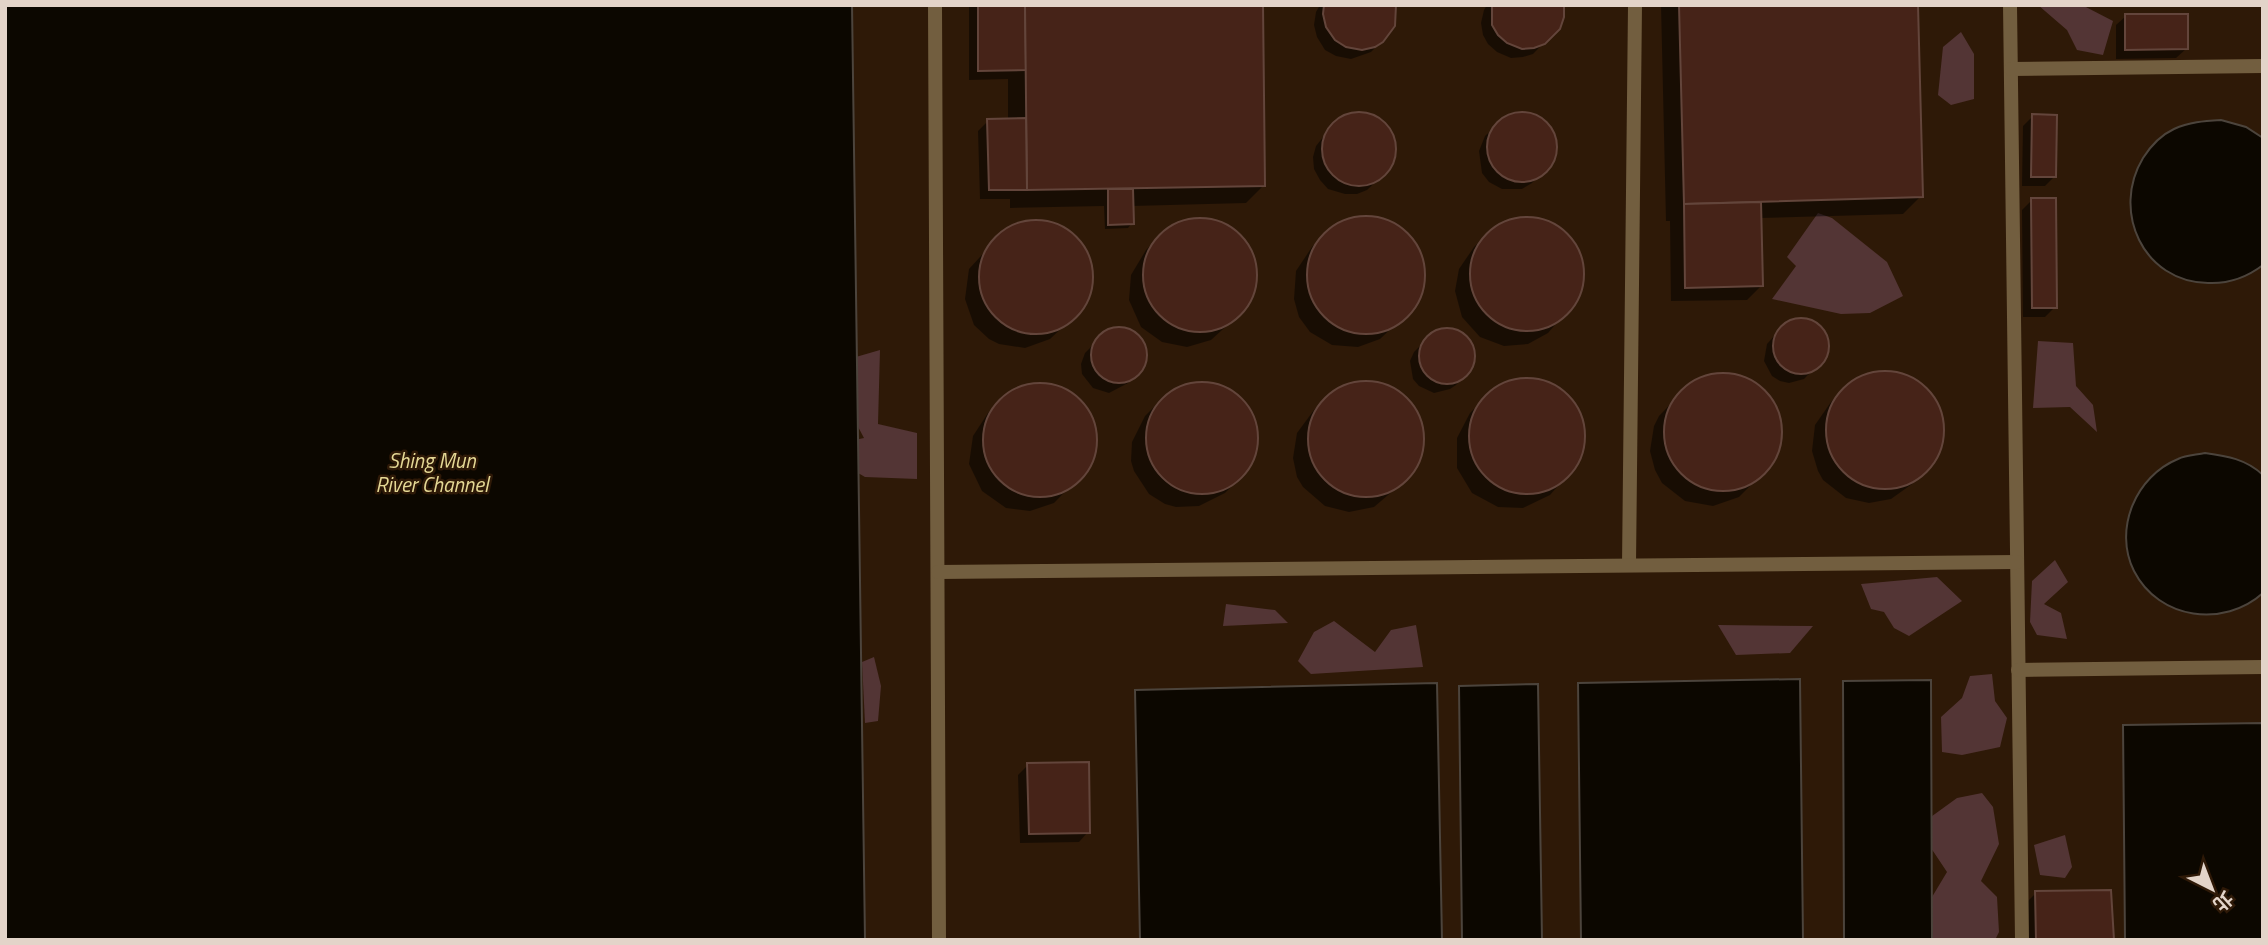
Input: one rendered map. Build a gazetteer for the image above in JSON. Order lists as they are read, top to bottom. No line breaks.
{"water":["Shing Mun River Channel"],"north":"bottom right"}
